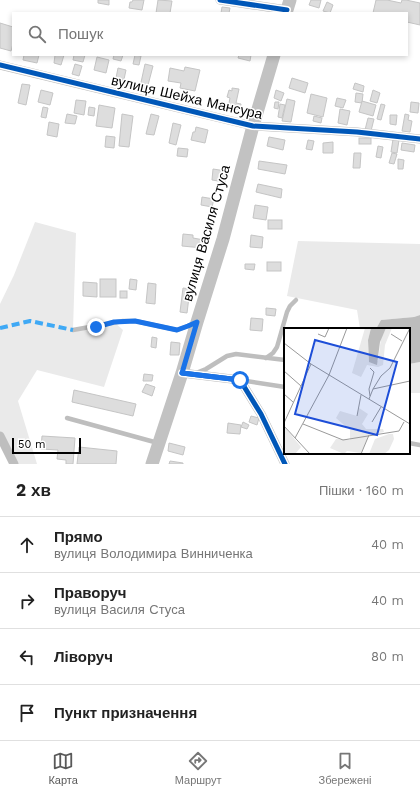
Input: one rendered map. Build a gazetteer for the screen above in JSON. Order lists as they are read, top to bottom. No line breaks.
{"streets":{"main road":["вулиця Василя Стуса"],"street":["вулиця Шейха Мансура"]},"crossings":[["вулиця Шейха Мансура","вулиця Василя Стуса"]],"scale_bar":"50 m","page":{"search":"Пошук","scale":"50 m","heading":["2 хв","Пішки · 160 m"],"list":[["Прямо","вулиця Володимира Винниченка","40 m"],["Праворуч","вулиця Василя Стуса","40 m"],["Ліворуч","80 m"],"Пункт призначення"],"nav":["Карта","Маршрут","Збережені"]}}
